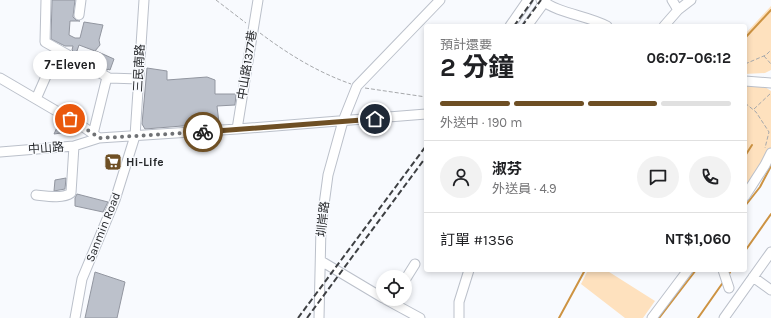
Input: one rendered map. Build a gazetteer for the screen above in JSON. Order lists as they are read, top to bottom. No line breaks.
{"streets":{"street":["中山路1377巷","三民南路","中山路","圳岸路","Sanmin Road"]},"crossings":[["中山路1377巷","中山路"],["三民南路","中山路"],["三民南路","Sanmin Road"],["中山路","圳岸路"],["中山路","Sanmin Road"]],"places":{"other":["7-Eleven"],"supermarket":["Hi-Life"]},"page":{"heading":["2 分鐘","預計還要","06:07–06:12"],"panel":["淑芬","外送員 · 4.9","訂單 #1356","NT$1,060"],"bubble":"7-Eleven","bar":"外送中 · 190 m"}}
